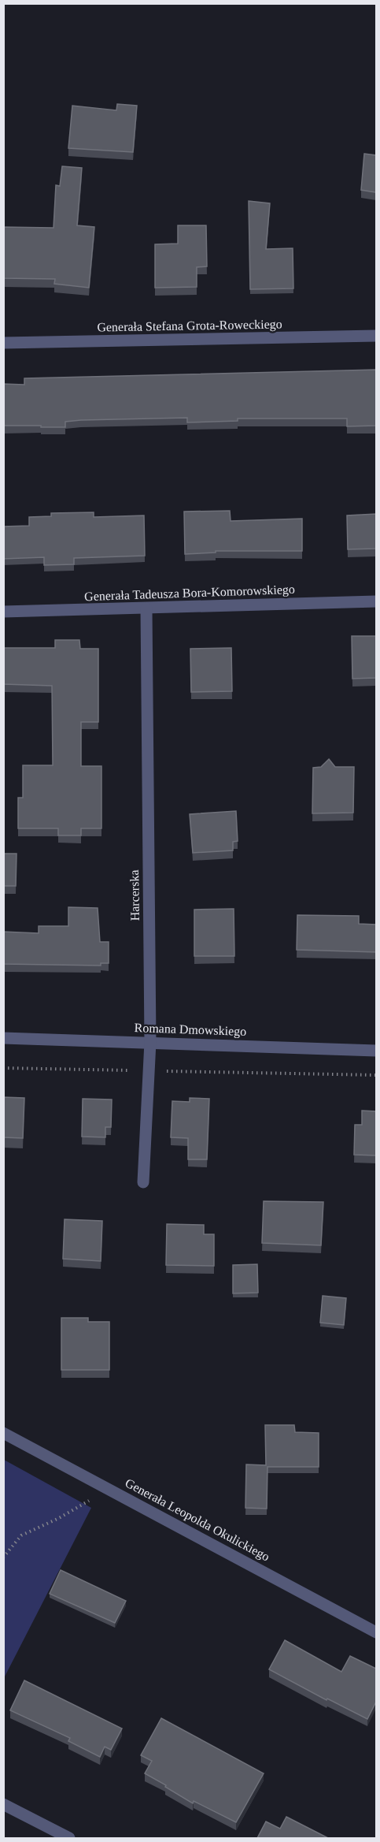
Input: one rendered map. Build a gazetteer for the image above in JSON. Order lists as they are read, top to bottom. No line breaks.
{"streets":{"street":["Generała Stefana Grota-Roweckiego","Generała Tadeusza Bora-Komorowskiego","Harcerska","Romana Dmowskiego","Generała Leopolda Okulickiego"]},"crossings":[["Generała Tadeusza Bora-Komorowskiego","Harcerska"],["Harcerska","Romana Dmowskiego"]]}
